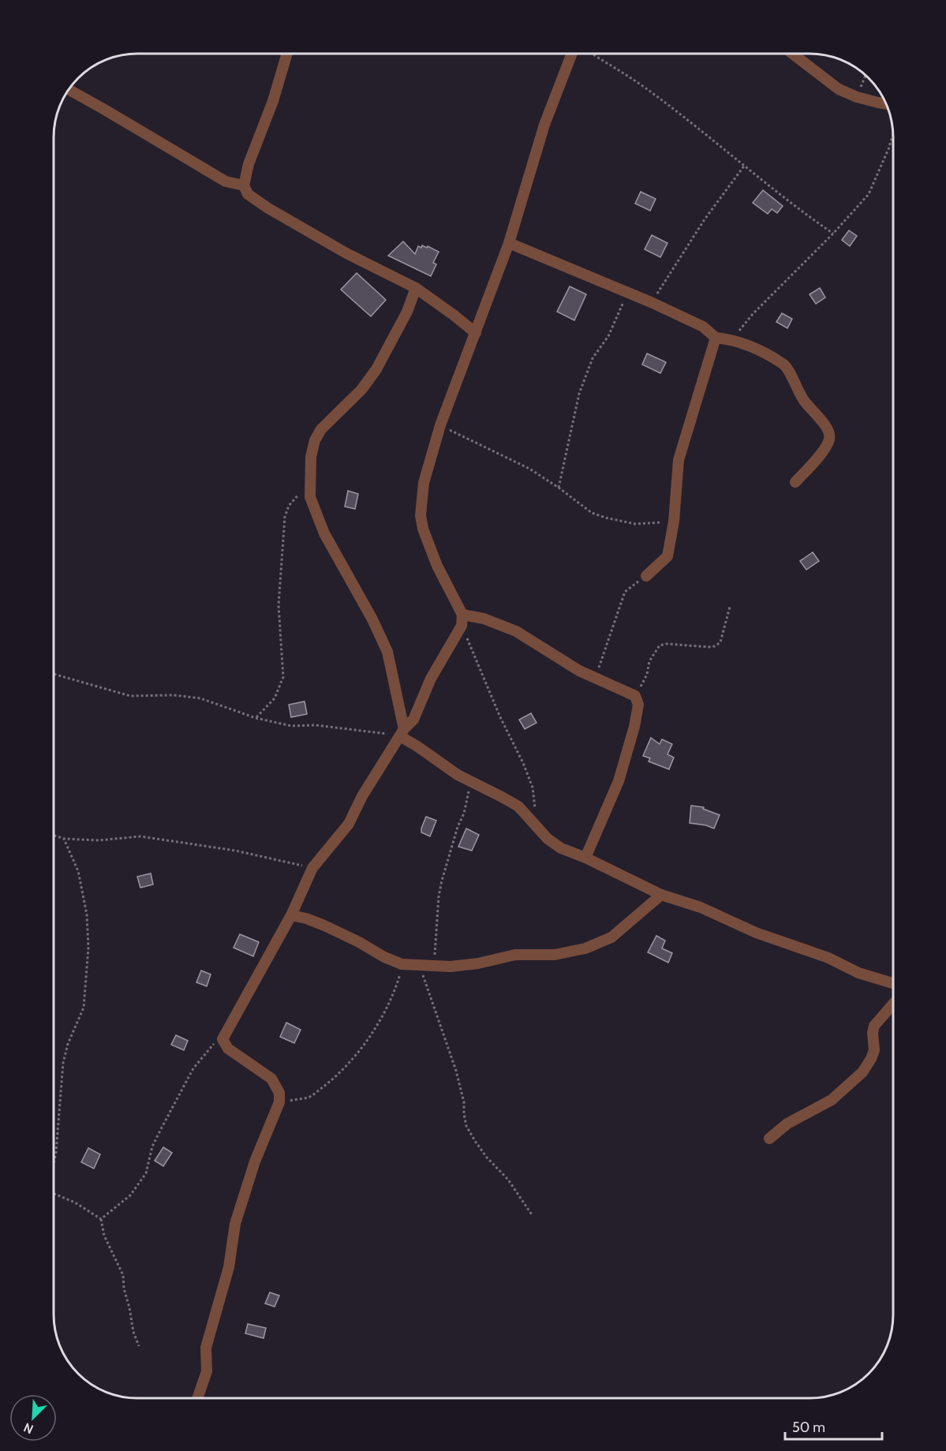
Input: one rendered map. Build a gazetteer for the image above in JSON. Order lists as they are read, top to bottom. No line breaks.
{"scale_bar":"50 m","north":"bottom left"}
